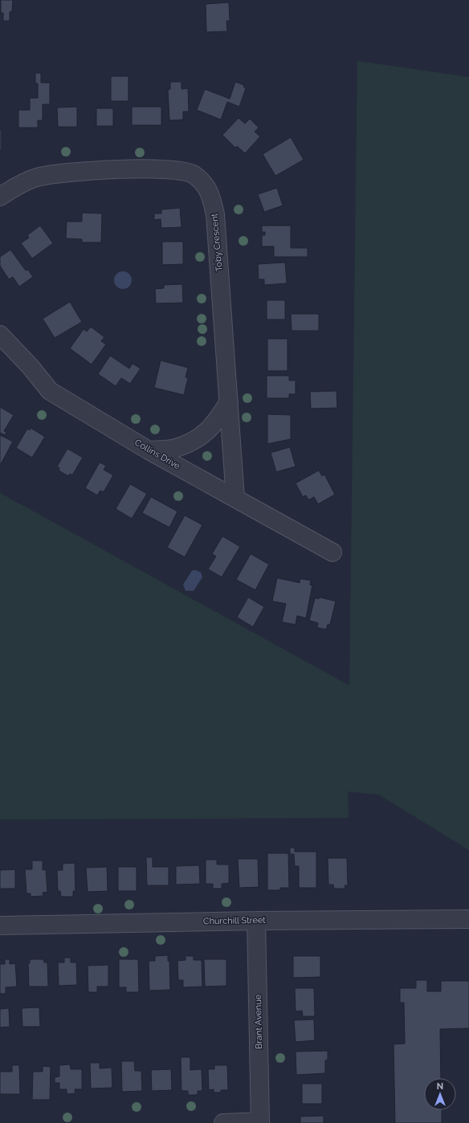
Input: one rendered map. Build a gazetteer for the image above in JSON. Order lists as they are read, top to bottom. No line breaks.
{"streets":{"street":["Toby Crescent","Collins Drive","Churchill Street","Brant Avenue"]},"crossings":[["Toby Crescent","Collins Drive"],["Churchill Street","Brant Avenue"]],"north":"top"}
